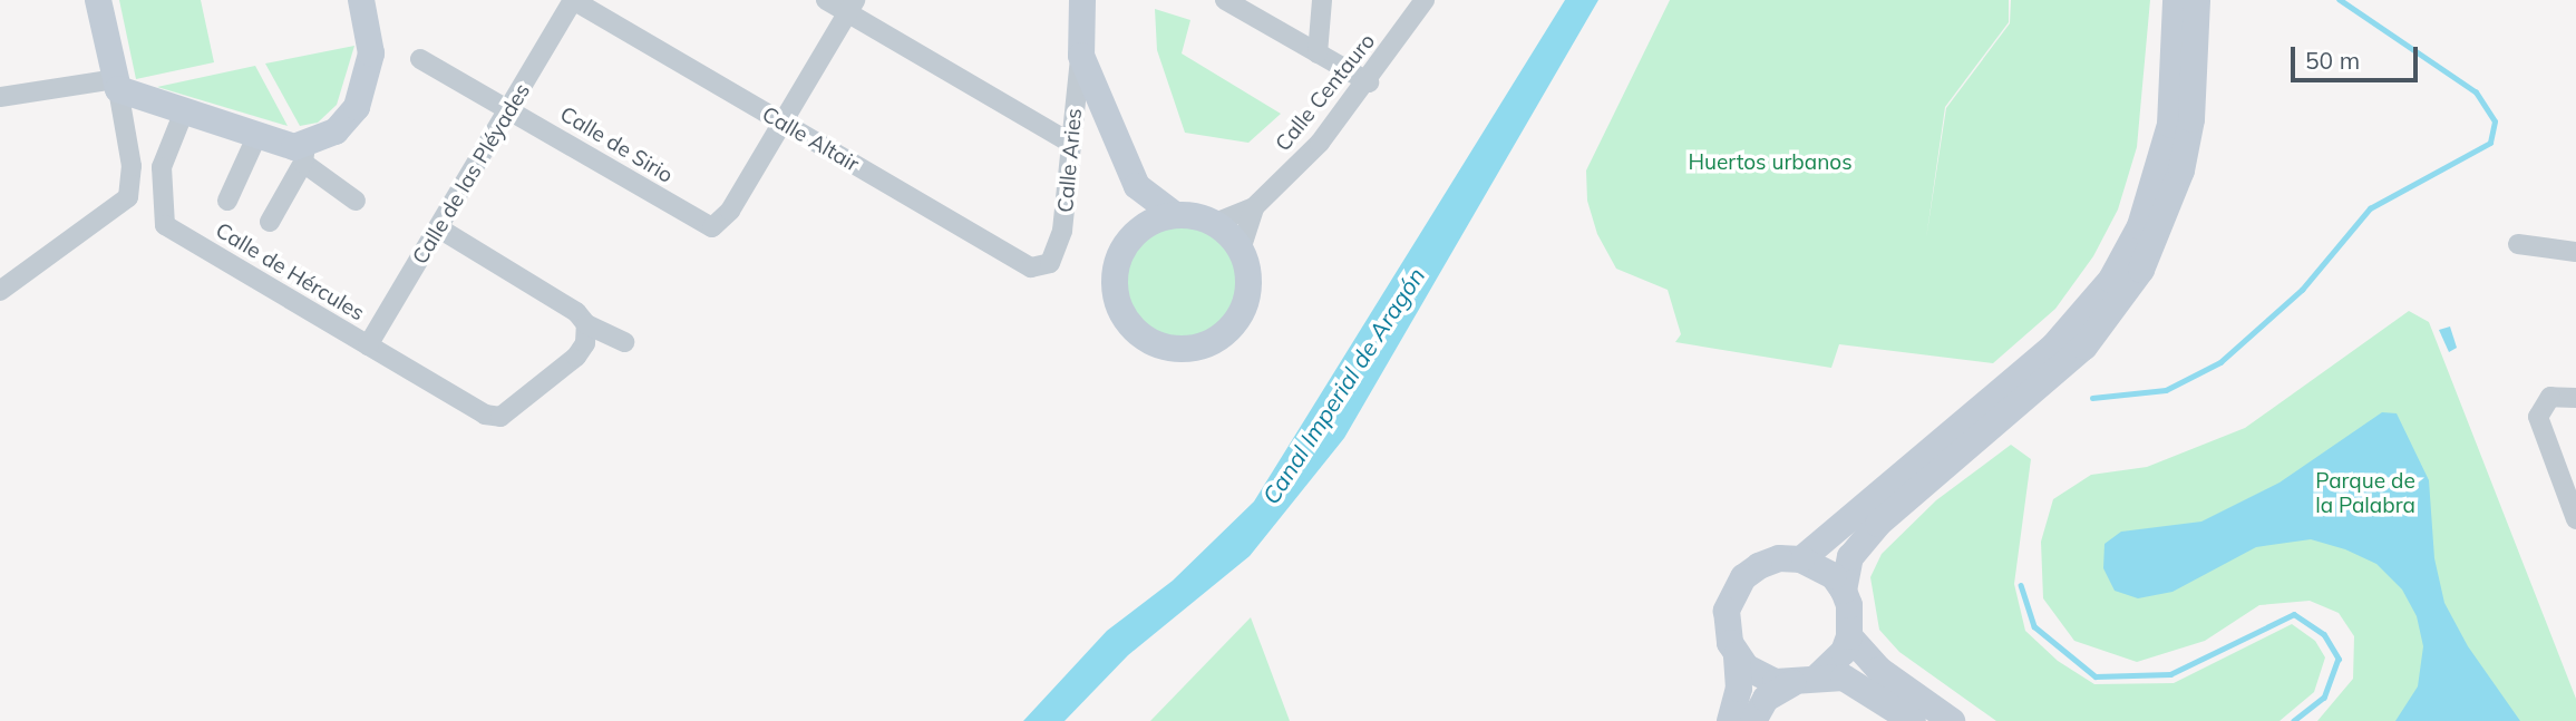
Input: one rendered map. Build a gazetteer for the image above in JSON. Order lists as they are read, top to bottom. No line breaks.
{"streets":{"main road":["Calle Aries"],"street":["Calle Centauro","Calle Altair","Calle de Sirio","Calle de las Pléyades","Calle de Hércules"]},"crossings":[["Calle Centauro","Calle Aries"],["Calle Altair","Calle de Sirio"],["Calle Altair","Calle Aries"],["Calle Altair","Calle de las Pléyades"],["Calle de Sirio","Calle de las Pléyades"],["Calle de las Pléyades","Calle de Hércules"]],"water":["Canal Imperial de Aragón"],"parks":["Huertos urbanos","Parque de la Palabra"],"scale_bar":"50 m"}
